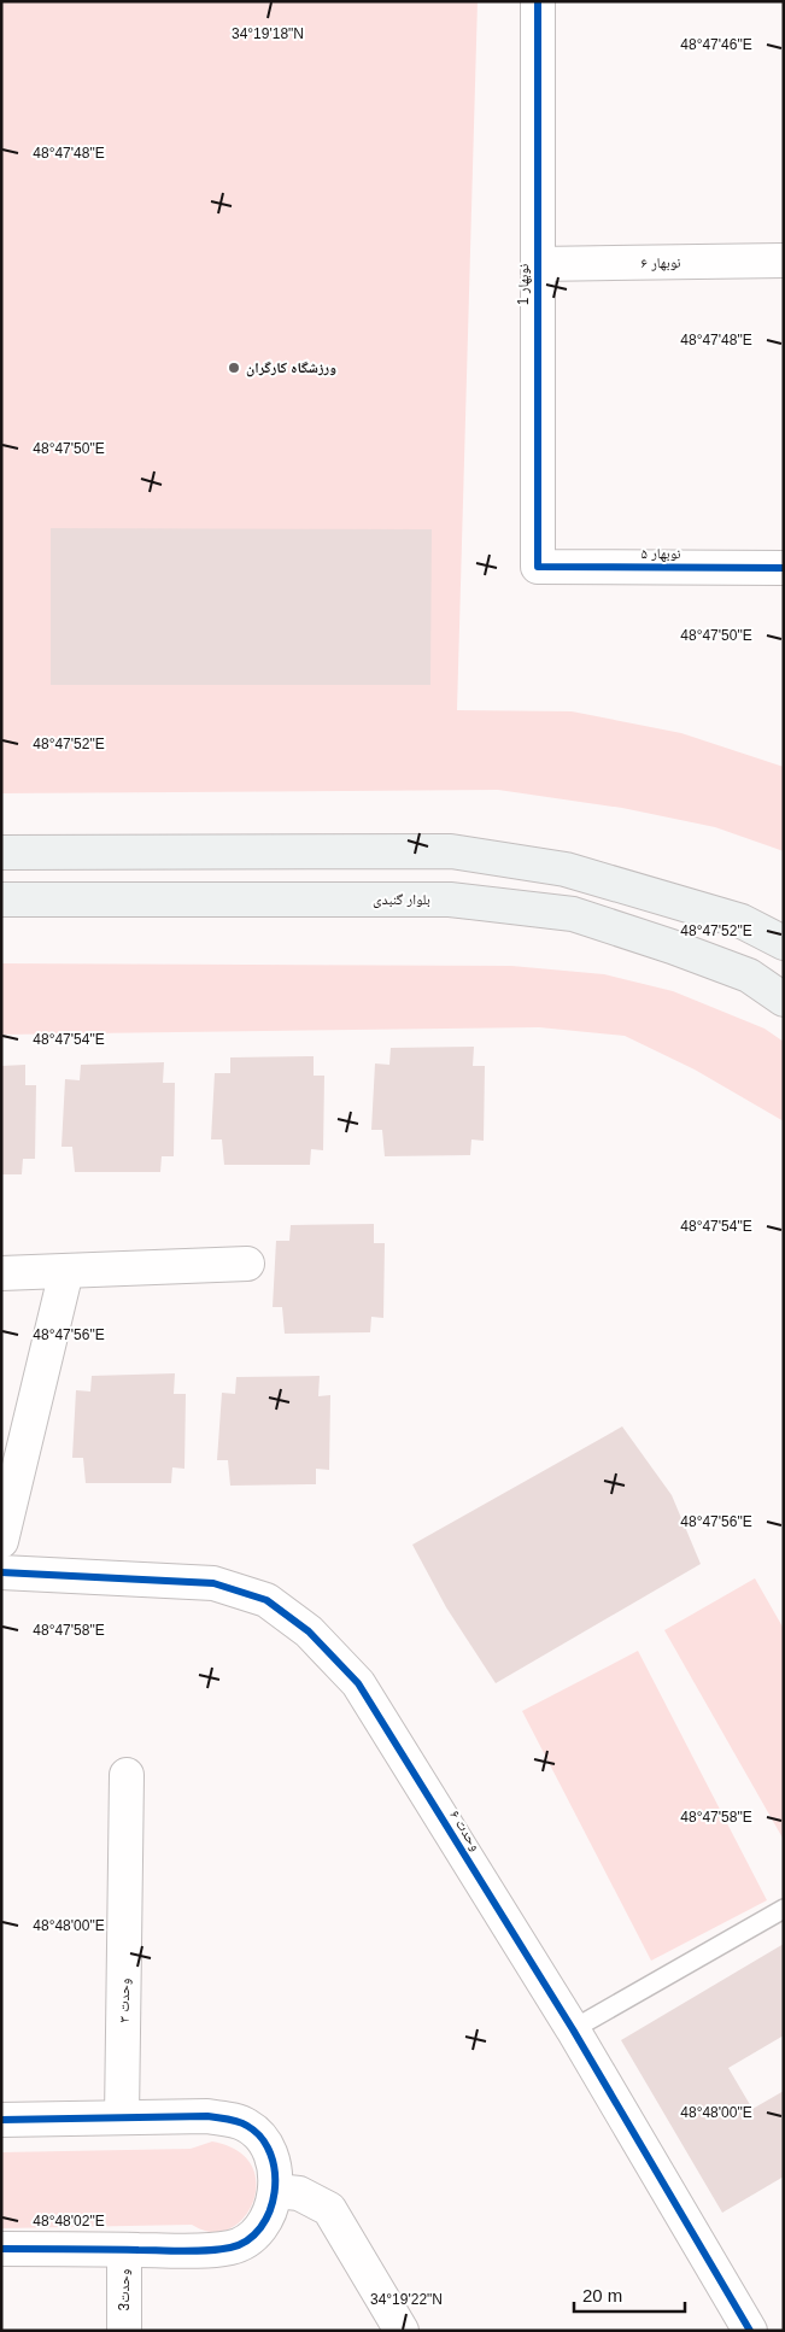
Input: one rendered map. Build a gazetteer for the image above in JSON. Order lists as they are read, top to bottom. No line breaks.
{"streets":{"main road":["بلوار گنبدی"],"street":["نوبهار ۶","نوبهار 1","نوبهار ۵","وحدت ۶","وحدت ۳","وحدت3"]},"crossings":[["نوبهار ۶","نوبهار 1"],["نوبهار 1","نوبهار ۵"]],"places":["ورزشگاه کارگران"],"scale_bar":"20 m","coordinates":["34°19'18\"N","48°47'46\"E","48°47'48\"E","48°47'50\"E","48°47'52\"E","48°47'54\"E","48°47'56\"E","48°47'58\"E","48°48'00\"E","48°48'02\"E","34°19'22\"N"]}
